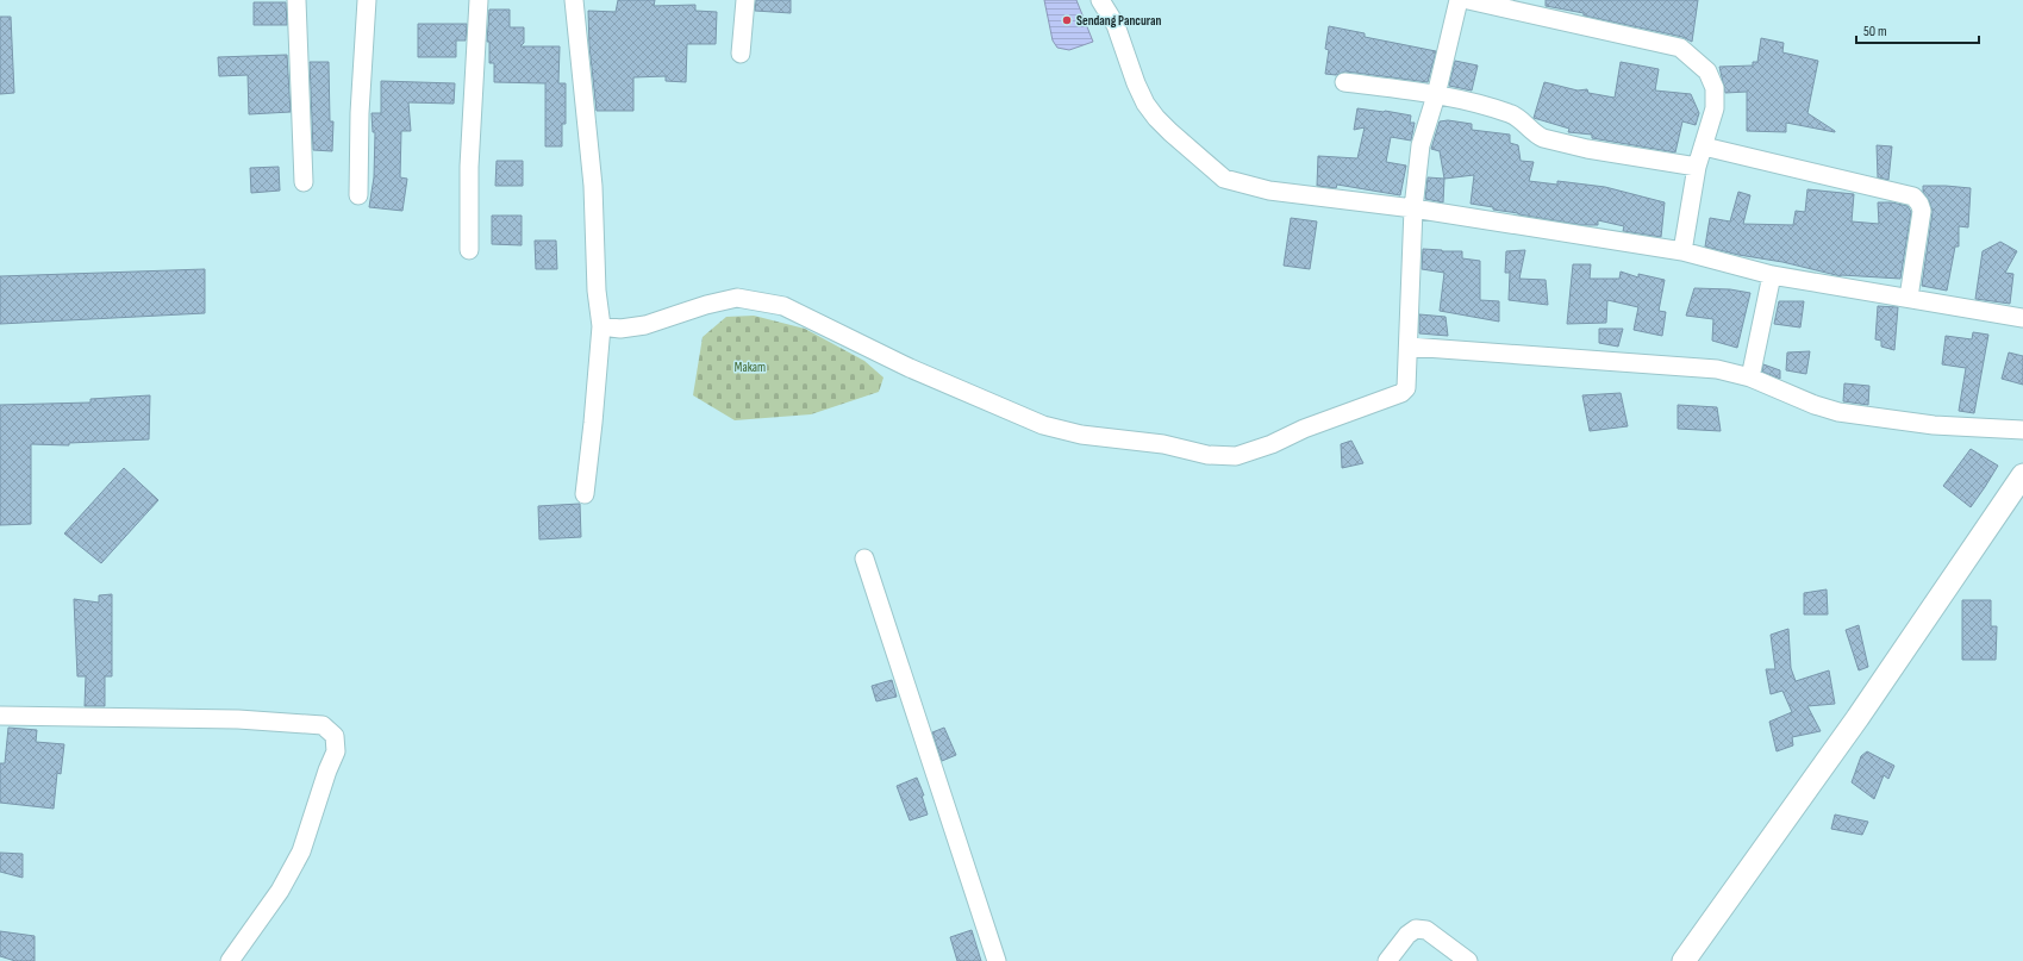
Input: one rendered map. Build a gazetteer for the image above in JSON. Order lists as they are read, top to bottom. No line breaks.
{"parks":["Makam"],"places":["Sendang Pancuran"],"scale_bar":"50 m"}
